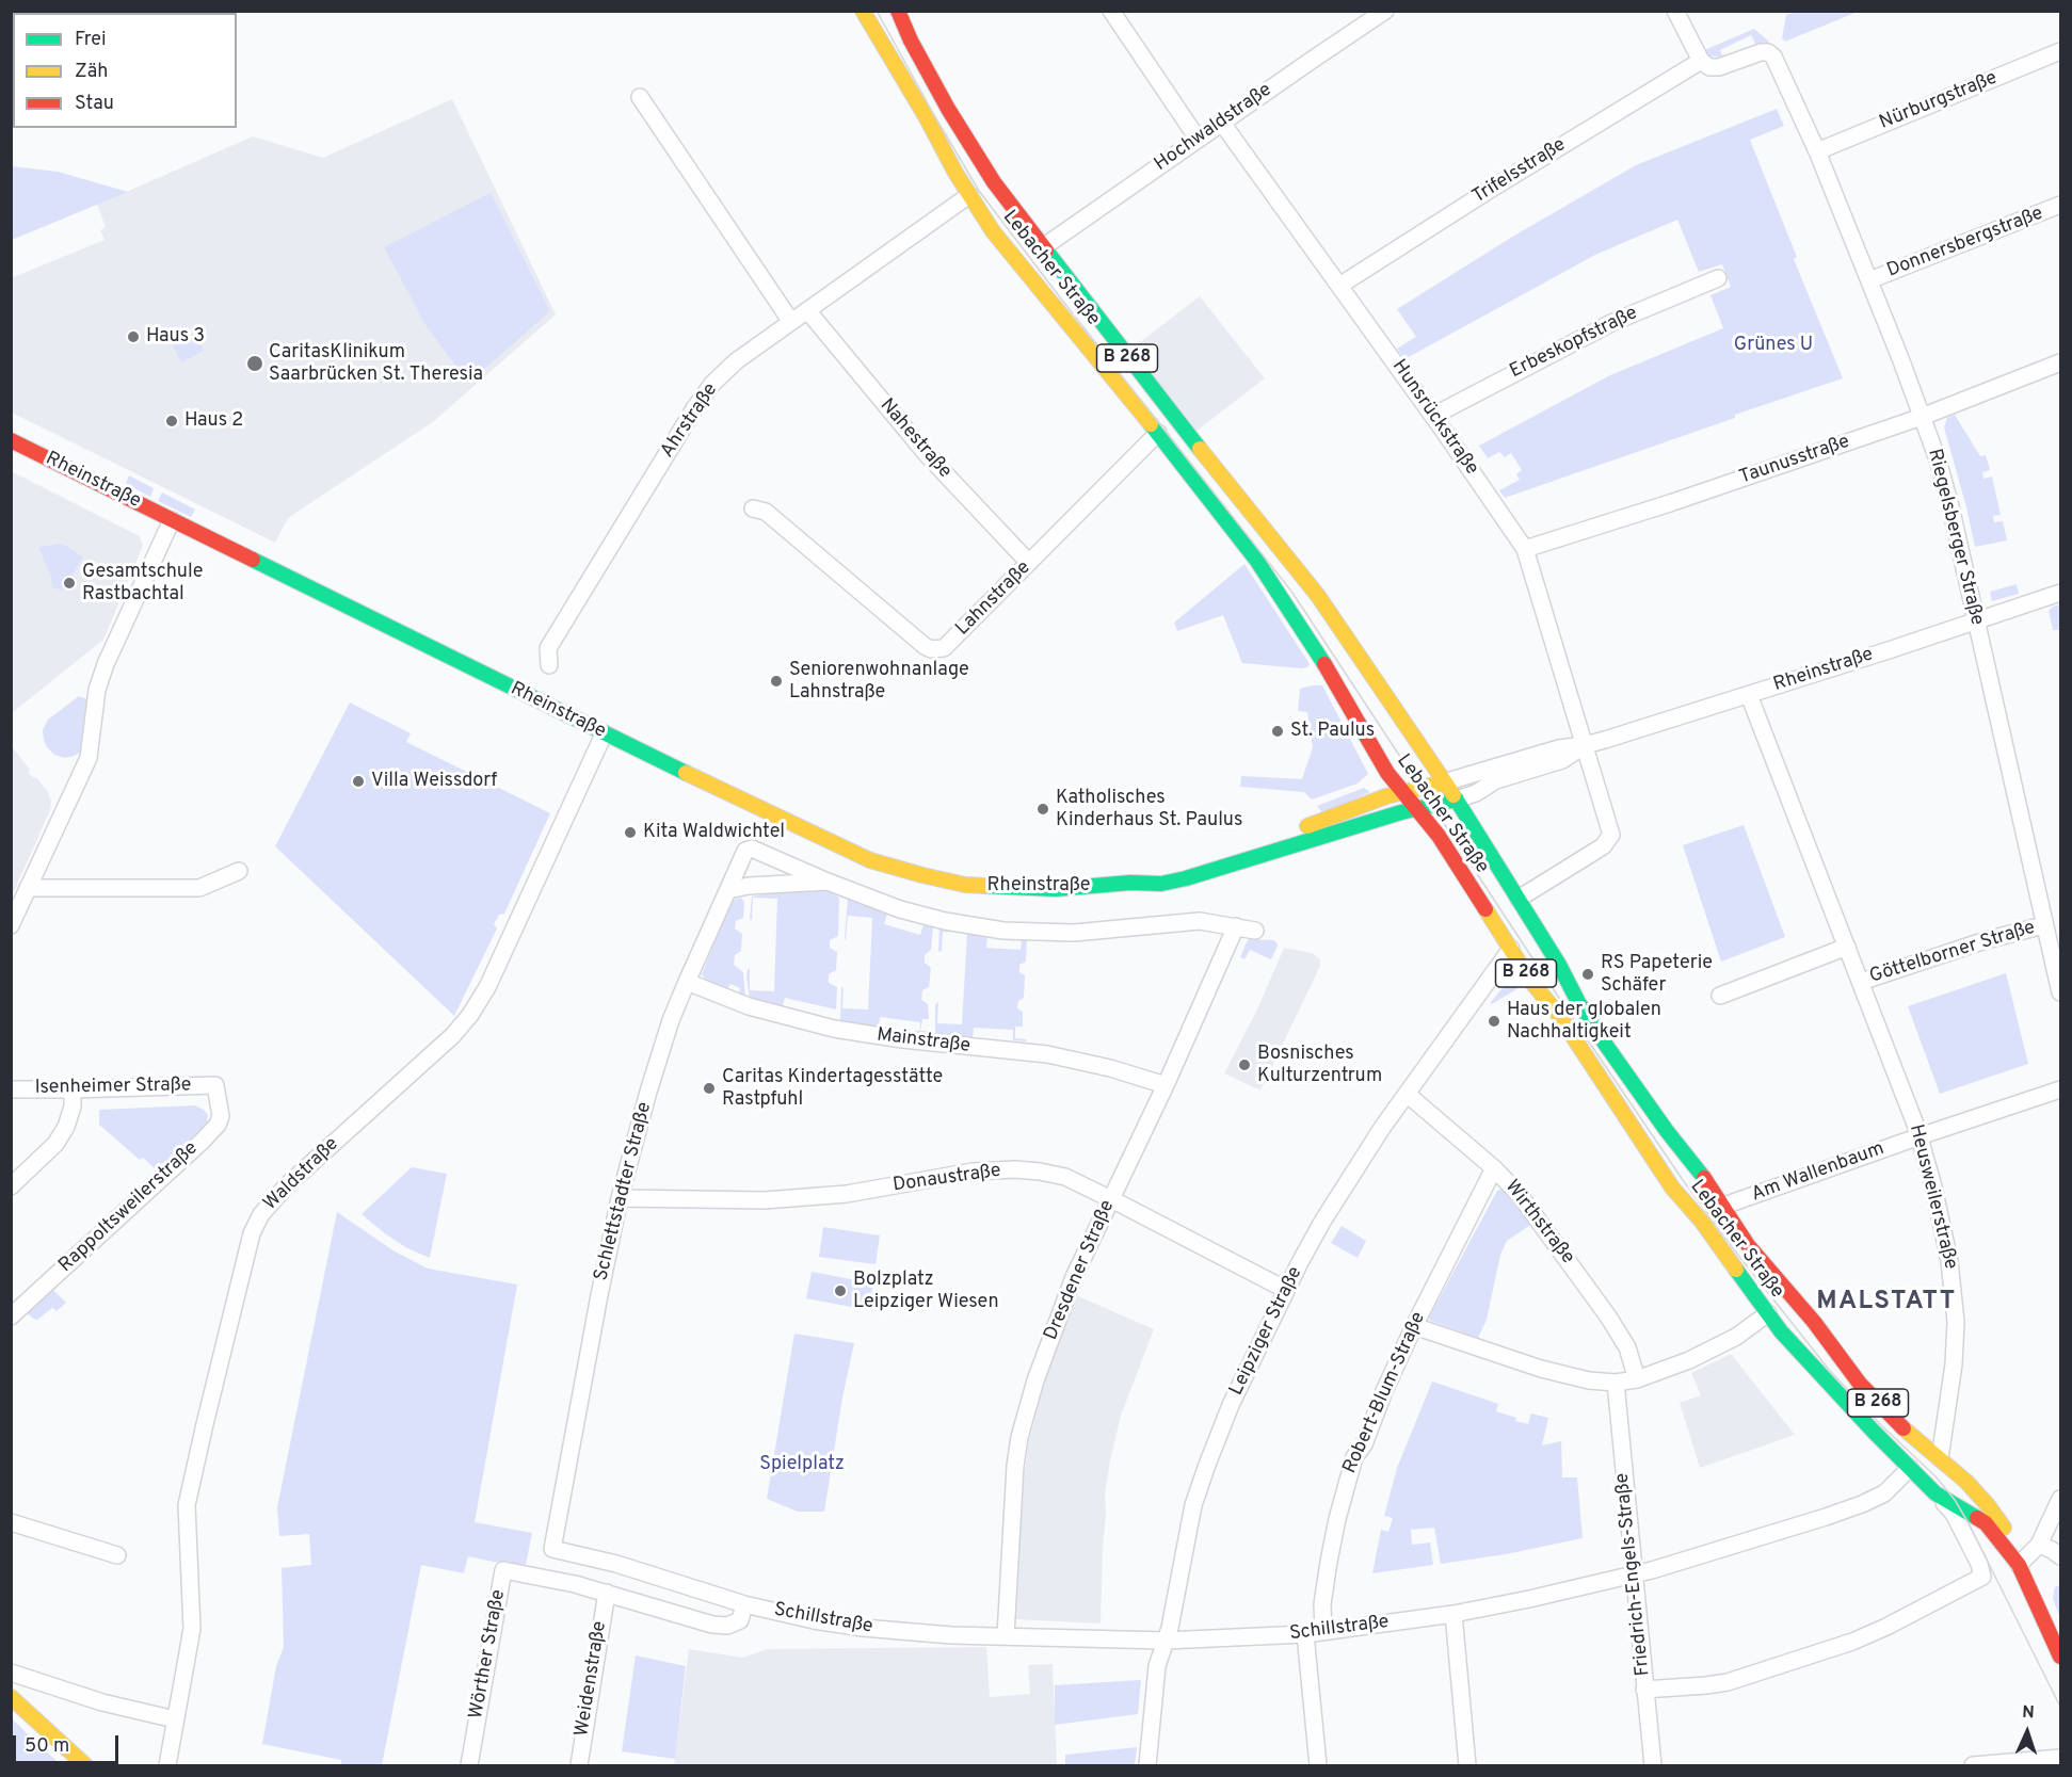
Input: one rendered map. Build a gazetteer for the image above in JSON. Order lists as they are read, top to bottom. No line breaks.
{"streets":{"main road":["Lebacher Straße","B 268","Rheinstraße"],"street":["Nürburgstraße","Hochwaldstraße","Trifelsstraße","Donnersbergstraße","Erbeskopfstraße","Hunsrückstraße","Ahrstraße","Nahestraße","Taunusstraße","Riegelsberger Straße","Lahnstraße","Göttelborner Straße","Mainstraße","Isenheimer Straße","Am Wallenbaum","Waldstraße","Donaustraße","Schlettstadter Straße","Heusweilerstraße","Rappoltsweilerstraße","Wirthstraße","Dresdener Straße","Leipziger Straße","Robert-Blum-Straße","Friedrich-Engels-Straße","Schillstraße","Wörther Straße","Weidenstraße"]},"crossings":[["Nürburgstraße","Riegelsberger Straße"],["Hochwaldstraße","Lebacher Straße"],["Hochwaldstraße","Hunsrückstraße"],["Trifelsstraße","Hunsrückstraße"],["Trifelsstraße","Riegelsberger Straße"],["Donnersbergstraße","Riegelsberger Straße"],["Lebacher Straße","B 268"],["Lebacher Straße","Ahrstraße"],["Lebacher Straße","Rheinstraße"],["Lebacher Straße","Lahnstraße"],["Lebacher Straße","Am Wallenbaum"],["Lebacher Straße","Heusweilerstraße"],["Lebacher Straße","Leipziger Straße"],["Lebacher Straße","Schillstraße"],["Erbeskopfstraße","Hunsrückstraße"],["Hunsrückstraße","Taunusstraße"],["Hunsrückstraße","Rheinstraße"],["Ahrstraße","Nahestraße"],["Nahestraße","Lahnstraße"],["Taunusstraße","Riegelsberger Straße"],["Rheinstraße","Riegelsberger Straße"],["Rheinstraße","Waldstraße"],["Rheinstraße","Heusweilerstraße"],["Riegelsberger Straße","Göttelborner Straße"],["Göttelborner Straße","Heusweilerstraße"],["Mainstraße","Schlettstadter Straße"],["Mainstraße","Dresdener Straße"],["Isenheimer Straße","Rappoltsweilerstraße"],["Am Wallenbaum","Heusweilerstraße"],["Donaustraße","Schlettstadter Straße"],["Donaustraße","Dresdener Straße"],["Donaustraße","Leipziger Straße"],["Schlettstadter Straße","Schillstraße"],["Wirthstraße","Leipziger Straße"],["Wirthstraße","Robert-Blum-Straße"],["Dresdener Straße","Schillstraße"],["Leipziger Straße","Schillstraße"],["Robert-Blum-Straße","Schillstraße"],["Friedrich-Engels-Straße","Schillstraße"],["Wörther Straße","Weidenstraße"]],"districts":["MALSTATT"],"parks":["Grünes U","Spielplatz"],"places":["Haus 3","CaritasKlinikum Saarbrücken St. Theresia","Haus 2","Gesamtschule Rastbachtal","Seniorenwohnanlage Lahnstraße","St. Paulus","Villa Weissdorf","Katholisches Kinderhaus St. Paulus","Kita Waldwichtel","RS Papeterie Schäfer","Haus der globalen Nachhaltigkeit","Bosnisches Kulturzentrum","Caritas Kindertagesstätte Rastpfuhl","Bolzplatz Leipziger Wiesen"],"legend":["Frei","Zäh","Stau"],"scale_bar":"50 m","north":"top"}
